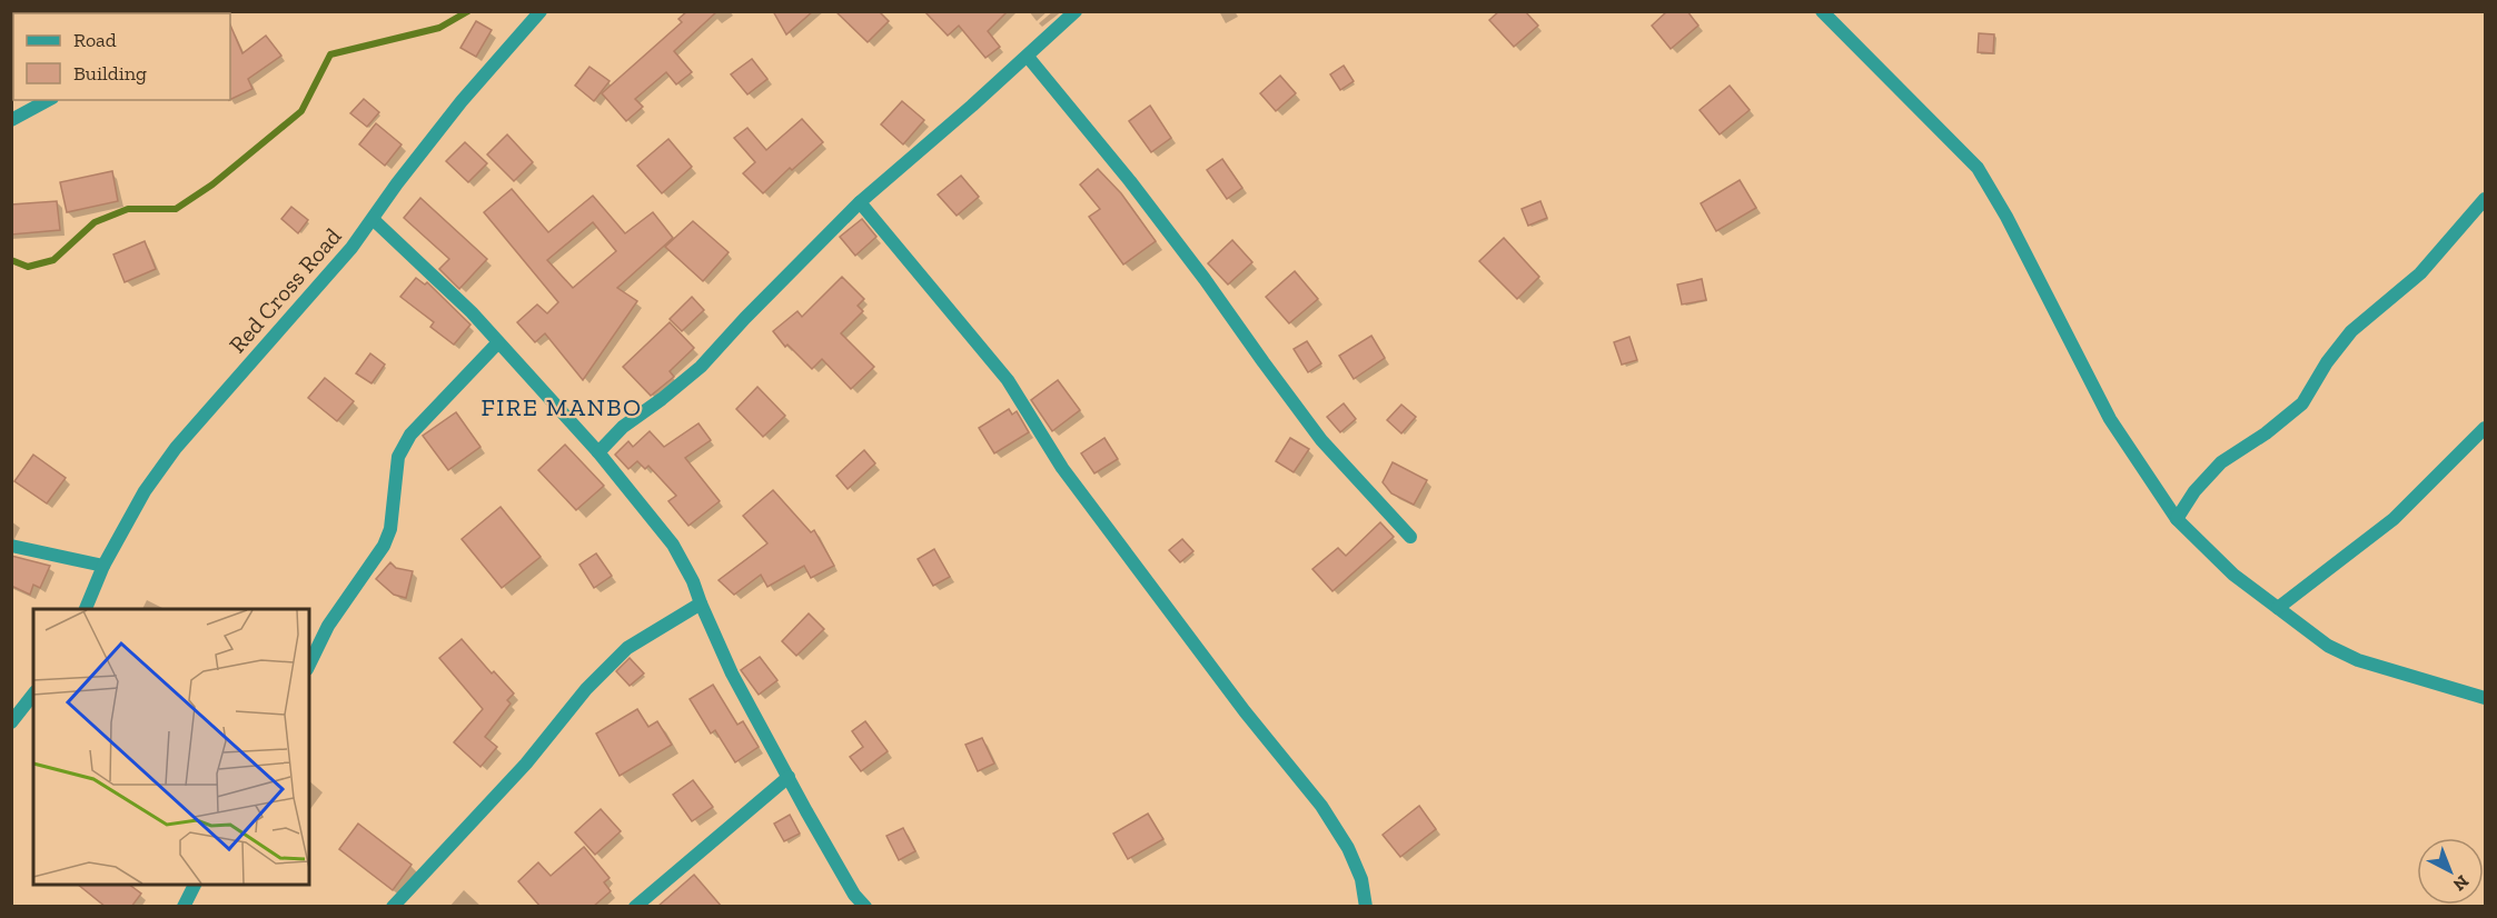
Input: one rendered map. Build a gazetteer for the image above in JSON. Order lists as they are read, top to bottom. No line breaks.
{"streets":{"street":["Red Cross Road"]},"districts":["FIRE MANBO"],"legend":["Road","Building"],"north":"bottom right"}
